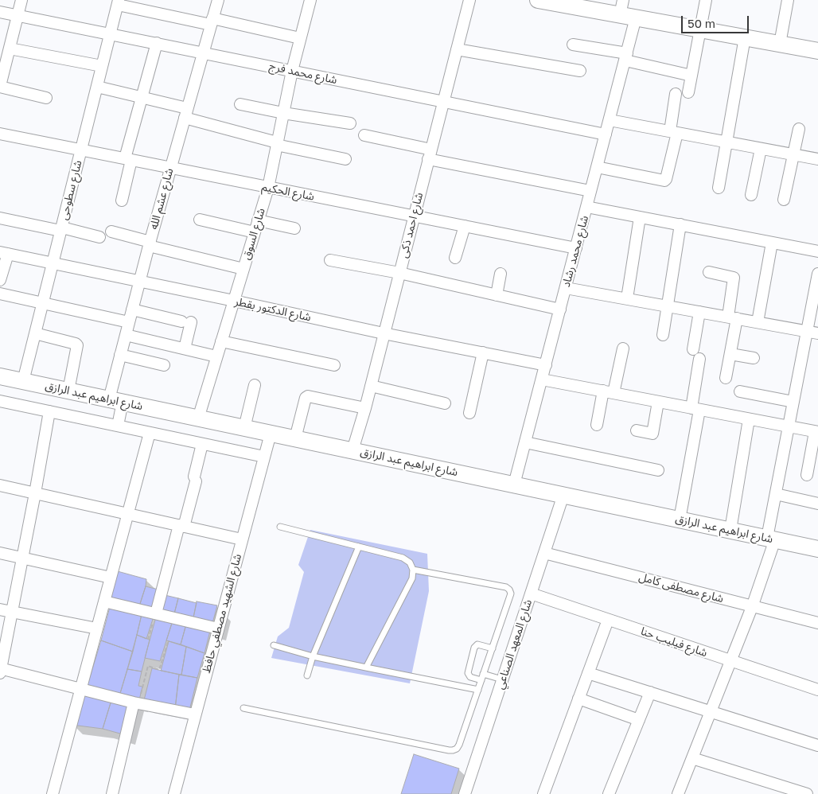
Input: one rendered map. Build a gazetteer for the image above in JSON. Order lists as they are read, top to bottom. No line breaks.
{"streets":{"main road":["شارع ابراهيم عبد الرازق"],"street":["شارع محمد فرج","شارع سطوحى","شارع الحكيم","شارع عشم الله","شارع احمد ذكى","شارع السوق","شارع محمد رشاد","شارع الدكتور بقطر","شارع مصطفى كامل","شارع الشهيد مصطفي حافظ","شارع فيليب حنا","شارع المعهد الصناعي"]},"crossings":[["شارع محمد فرج","شارع سطوحى"],["شارع محمد فرج","شارع عشم الله"],["شارع محمد فرج","شارع احمد ذكى"],["شارع محمد فرج","شارع السوق"],["شارع محمد فرج","شارع محمد رشاد"],["شارع سطوحى","شارع الحكيم"],["شارع سطوحى","شارع الدكتور بقطر"],["شارع سطوحى","شارع ابراهيم عبد الرازق"],["شارع الحكيم","شارع عشم الله"],["شارع الحكيم","شارع احمد ذكى"],["شارع الحكيم","شارع السوق"],["شارع الحكيم","شارع محمد رشاد"],["شارع عشم الله","شارع الدكتور بقطر"],["شارع عشم الله","شارع ابراهيم عبد الرازق"],["شارع احمد ذكى","شارع الدكتور بقطر"],["شارع احمد ذكى","شارع ابراهيم عبد الرازق"],["شارع السوق","شارع الدكتور بقطر"],["شارع السوق","شارع ابراهيم عبد الرازق"],["شارع محمد رشاد","شارع الدكتور بقطر"],["شارع محمد رشاد","شارع ابراهيم عبد الرازق"],["شارع ابراهيم عبد الرازق","شارع الشهيد مصطفي حافظ"],["شارع ابراهيم عبد الرازق","شارع المعهد الصناعي"],["شارع مصطفى كامل","شارع المعهد الصناعي"],["شارع فيليب حنا","شارع المعهد الصناعي"]],"scale_bar":"50 m"}
